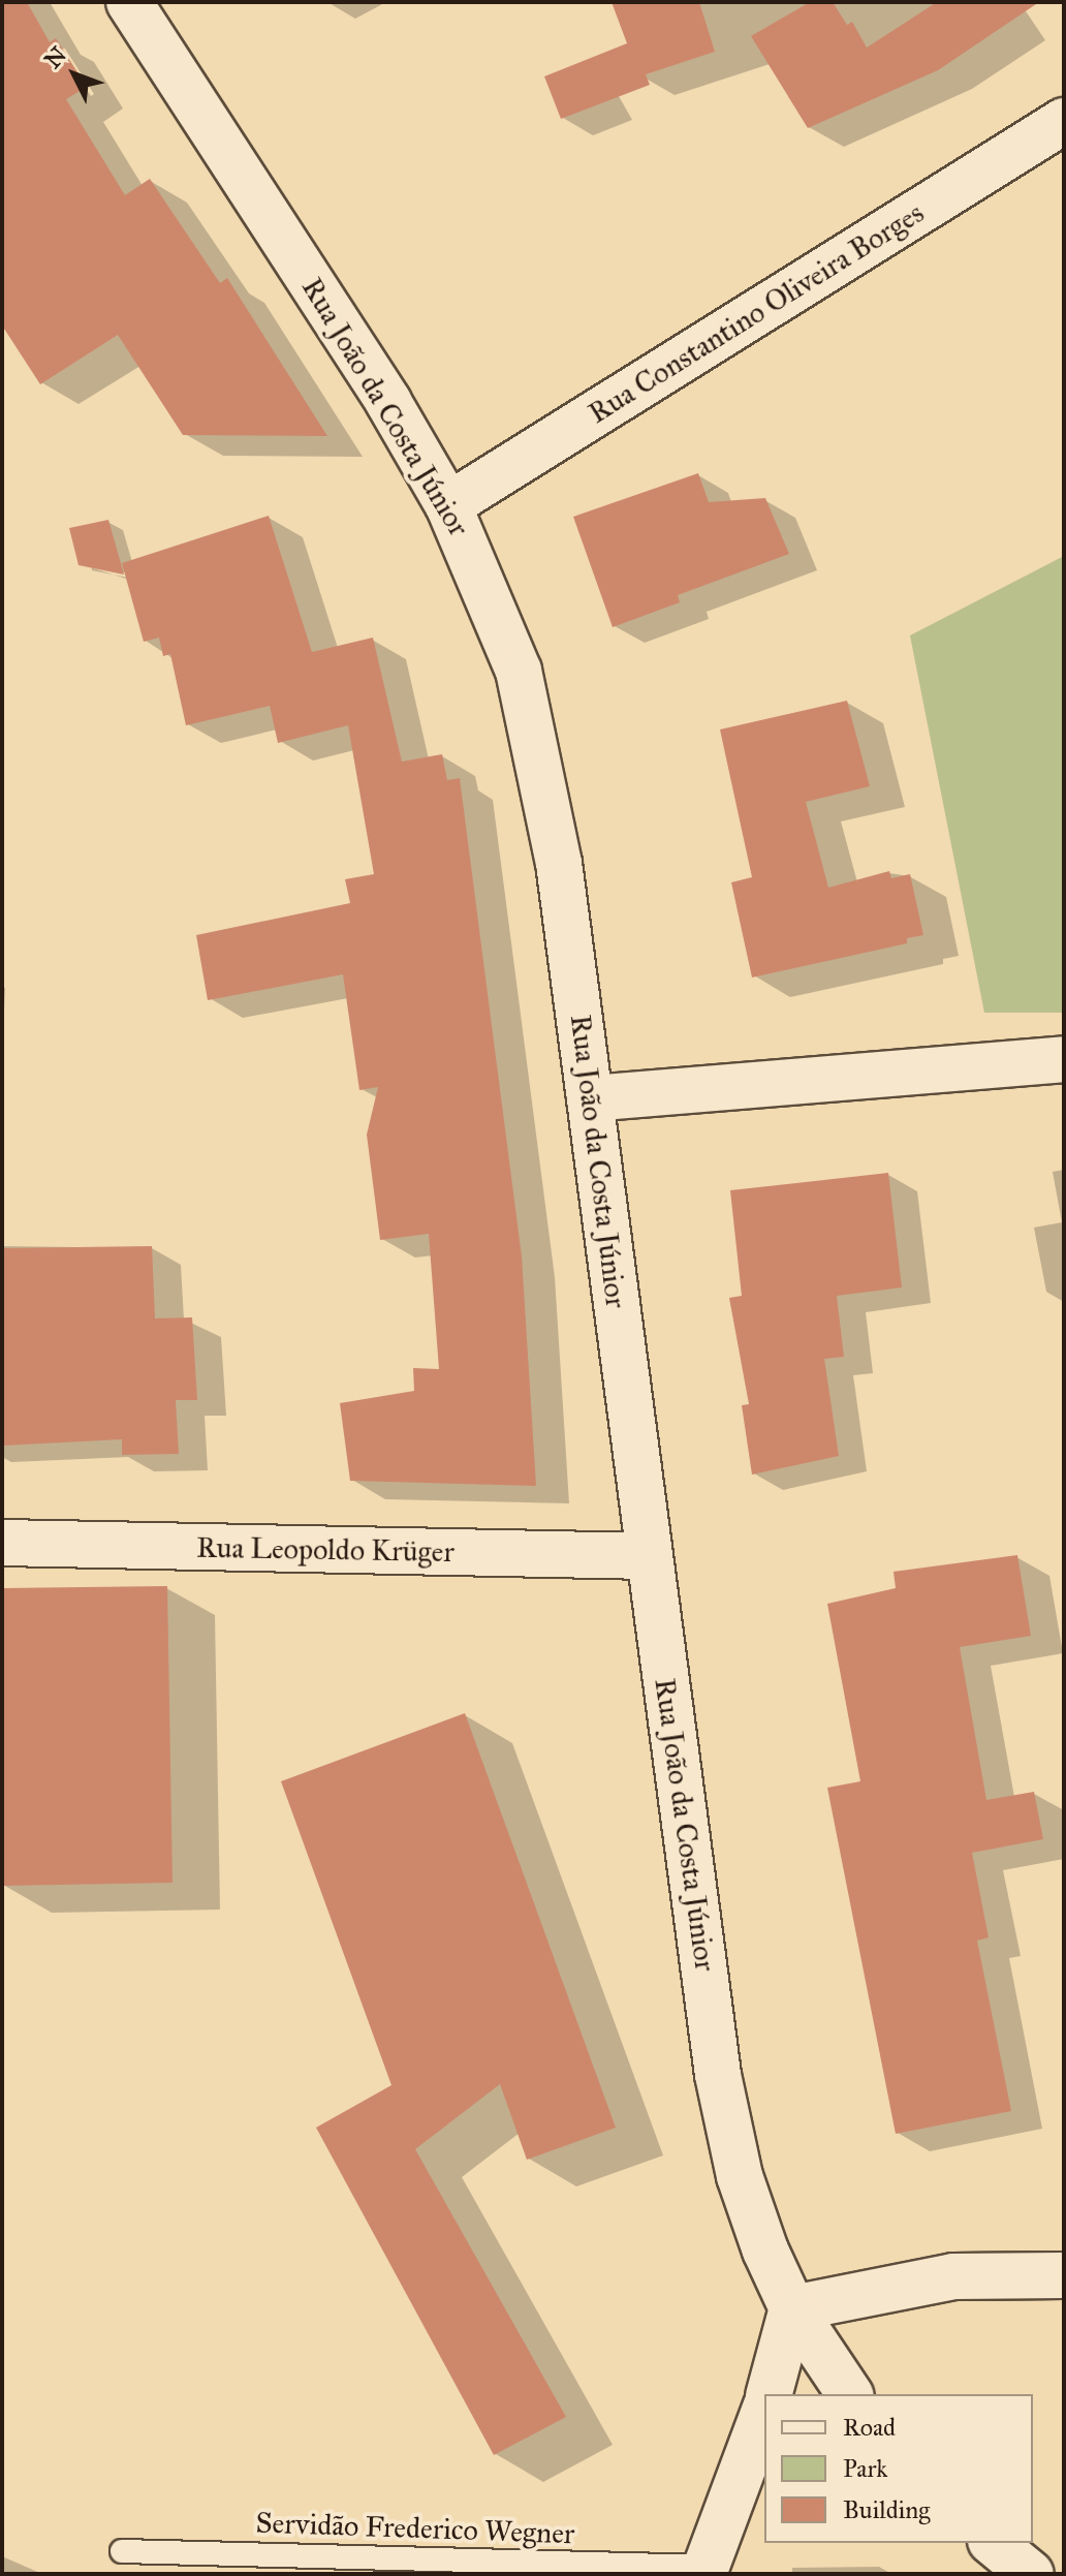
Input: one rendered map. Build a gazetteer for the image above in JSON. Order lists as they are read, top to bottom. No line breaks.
{"streets":{"main road":["Rua Constantino Oliveira Borges","Rua João da Costa Júnior","Rua Leopoldo Krüger"],"lane":["Servidão Frederico Wegner"]},"crossings":[["Rua Constantino Oliveira Borges","Rua João da Costa Júnior"],["Rua João da Costa Júnior","Rua Leopoldo Krüger"]],"legend":["Road","Park","Building"],"north":"top left"}
